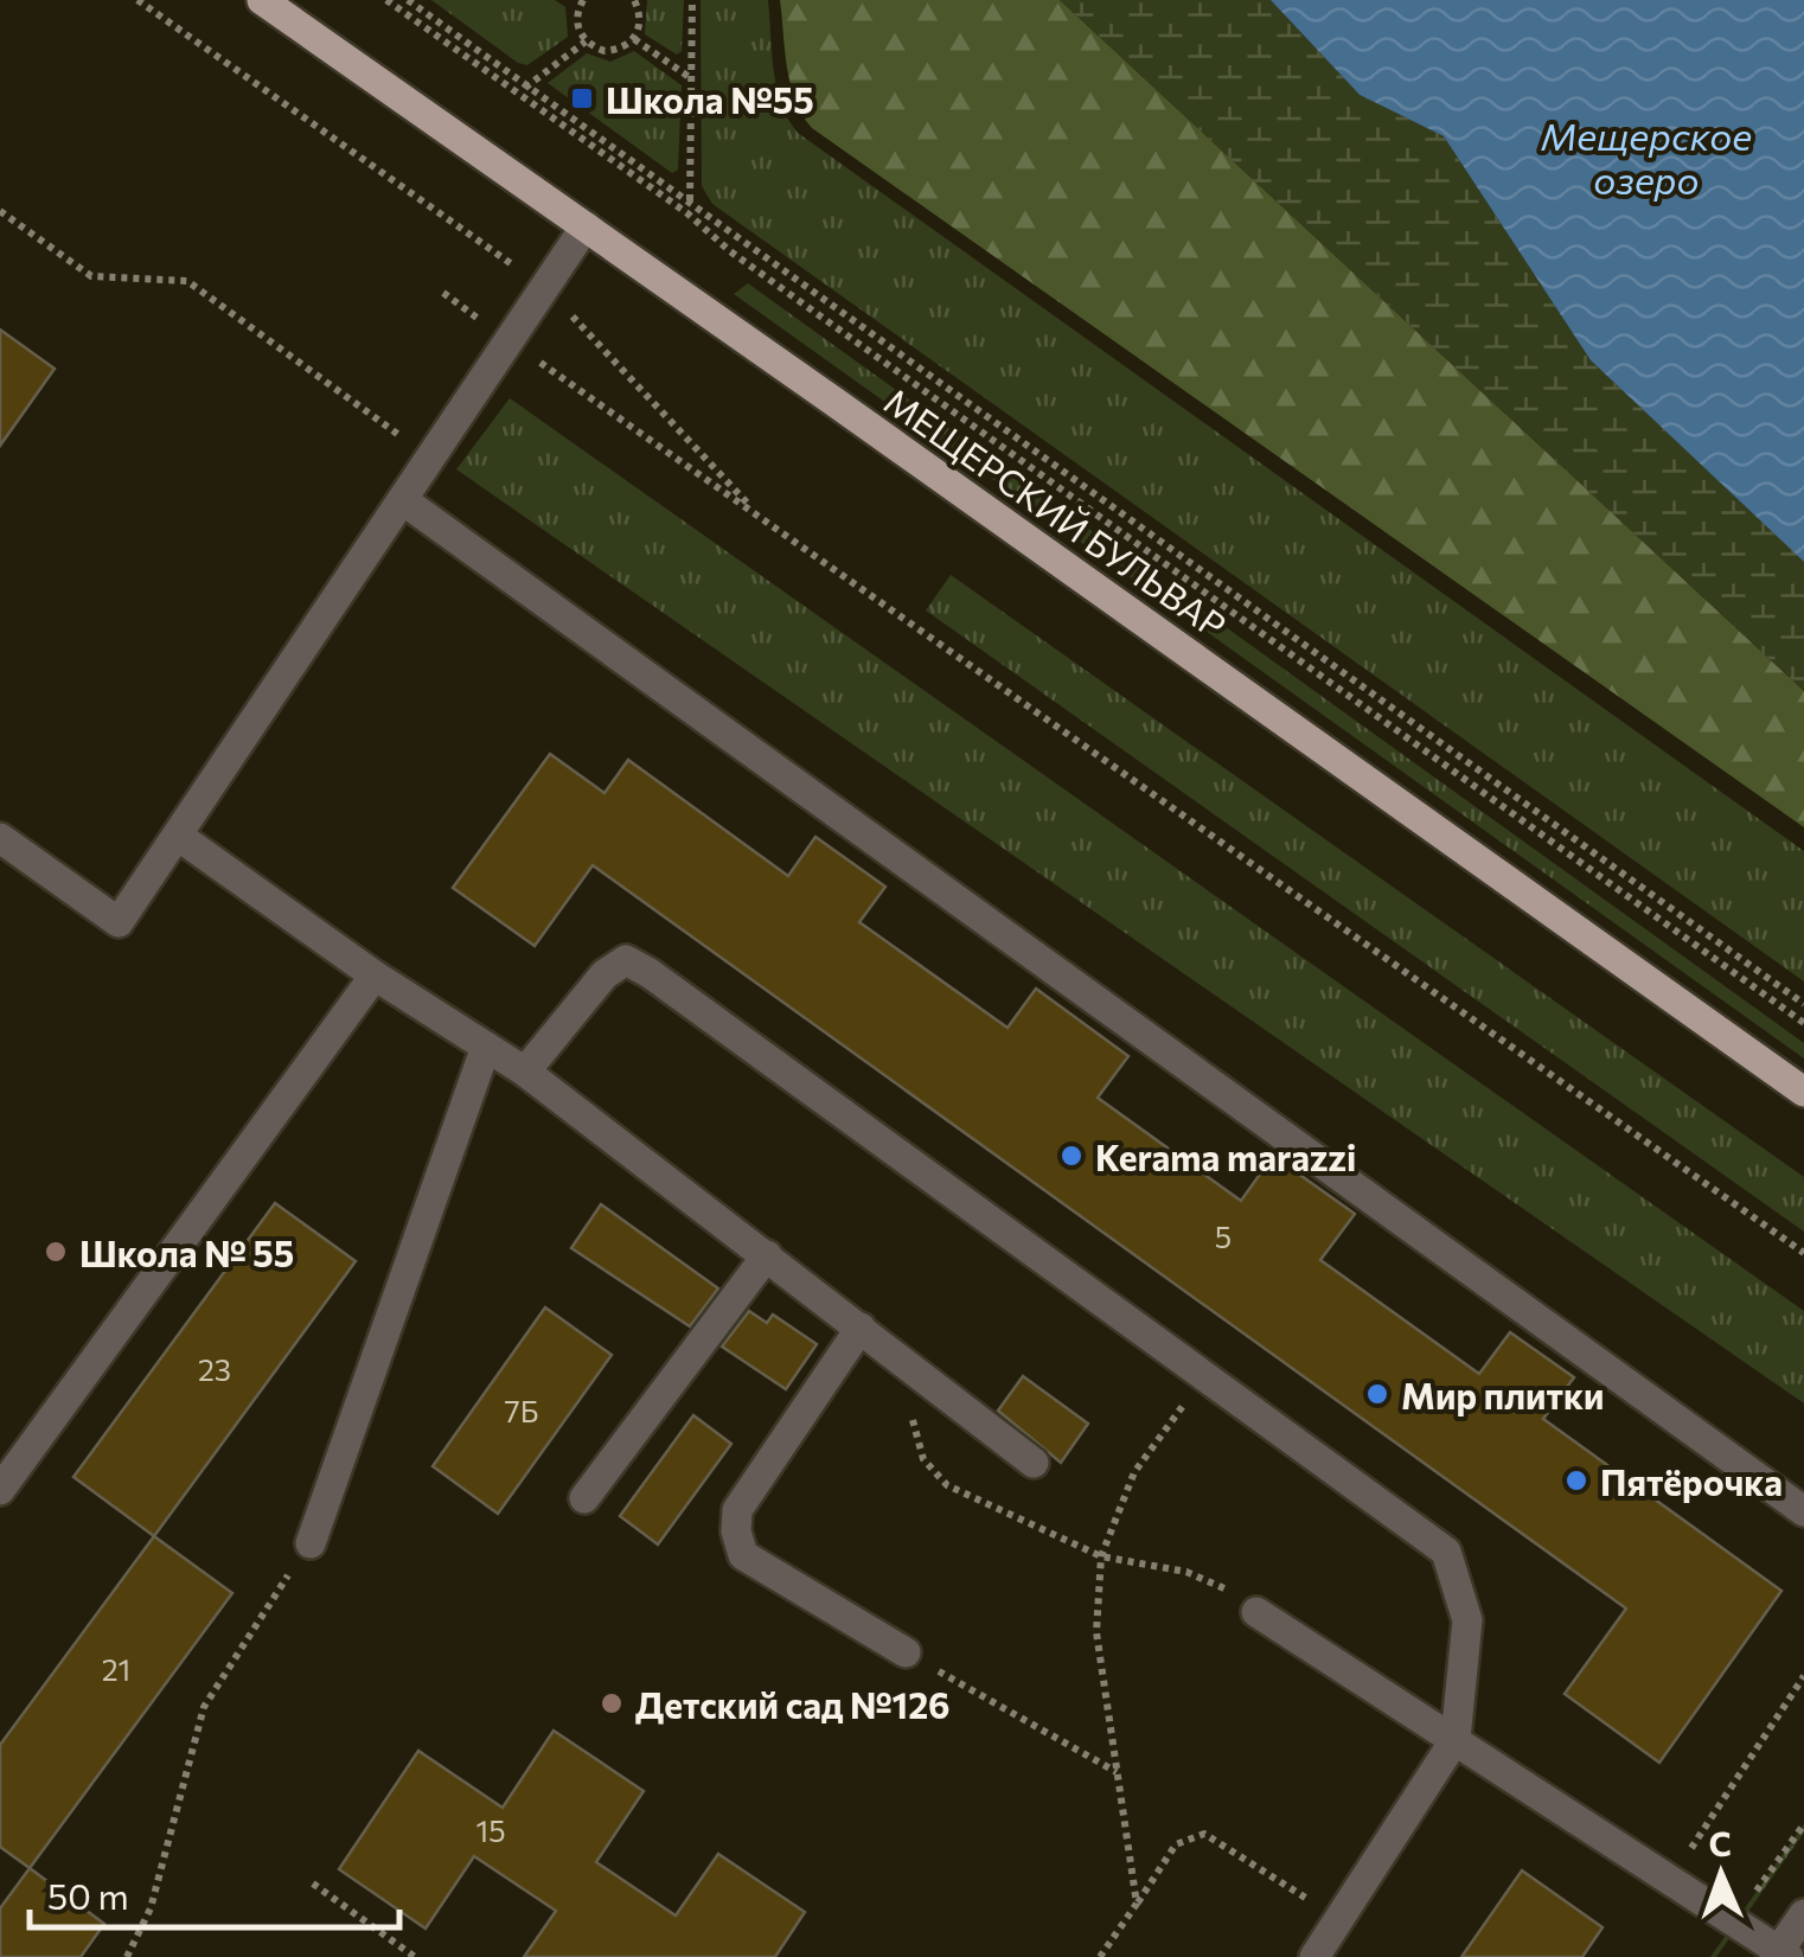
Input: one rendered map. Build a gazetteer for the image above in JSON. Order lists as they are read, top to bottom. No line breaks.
{"streets":{"main road":["МЕЩЕРСКИЙ БУЛЬВАР"]},"water":["Мещерское озеро"],"places":{"transit":["Школа №55"],"other":["Kerama marazzi","Школа № 55","Мир плитки","Пятёрочка","Детский сад №126"]},"house_numbers":["5","23","7Б","21","15"],"scale_bar":"50 m","north":"top"}
